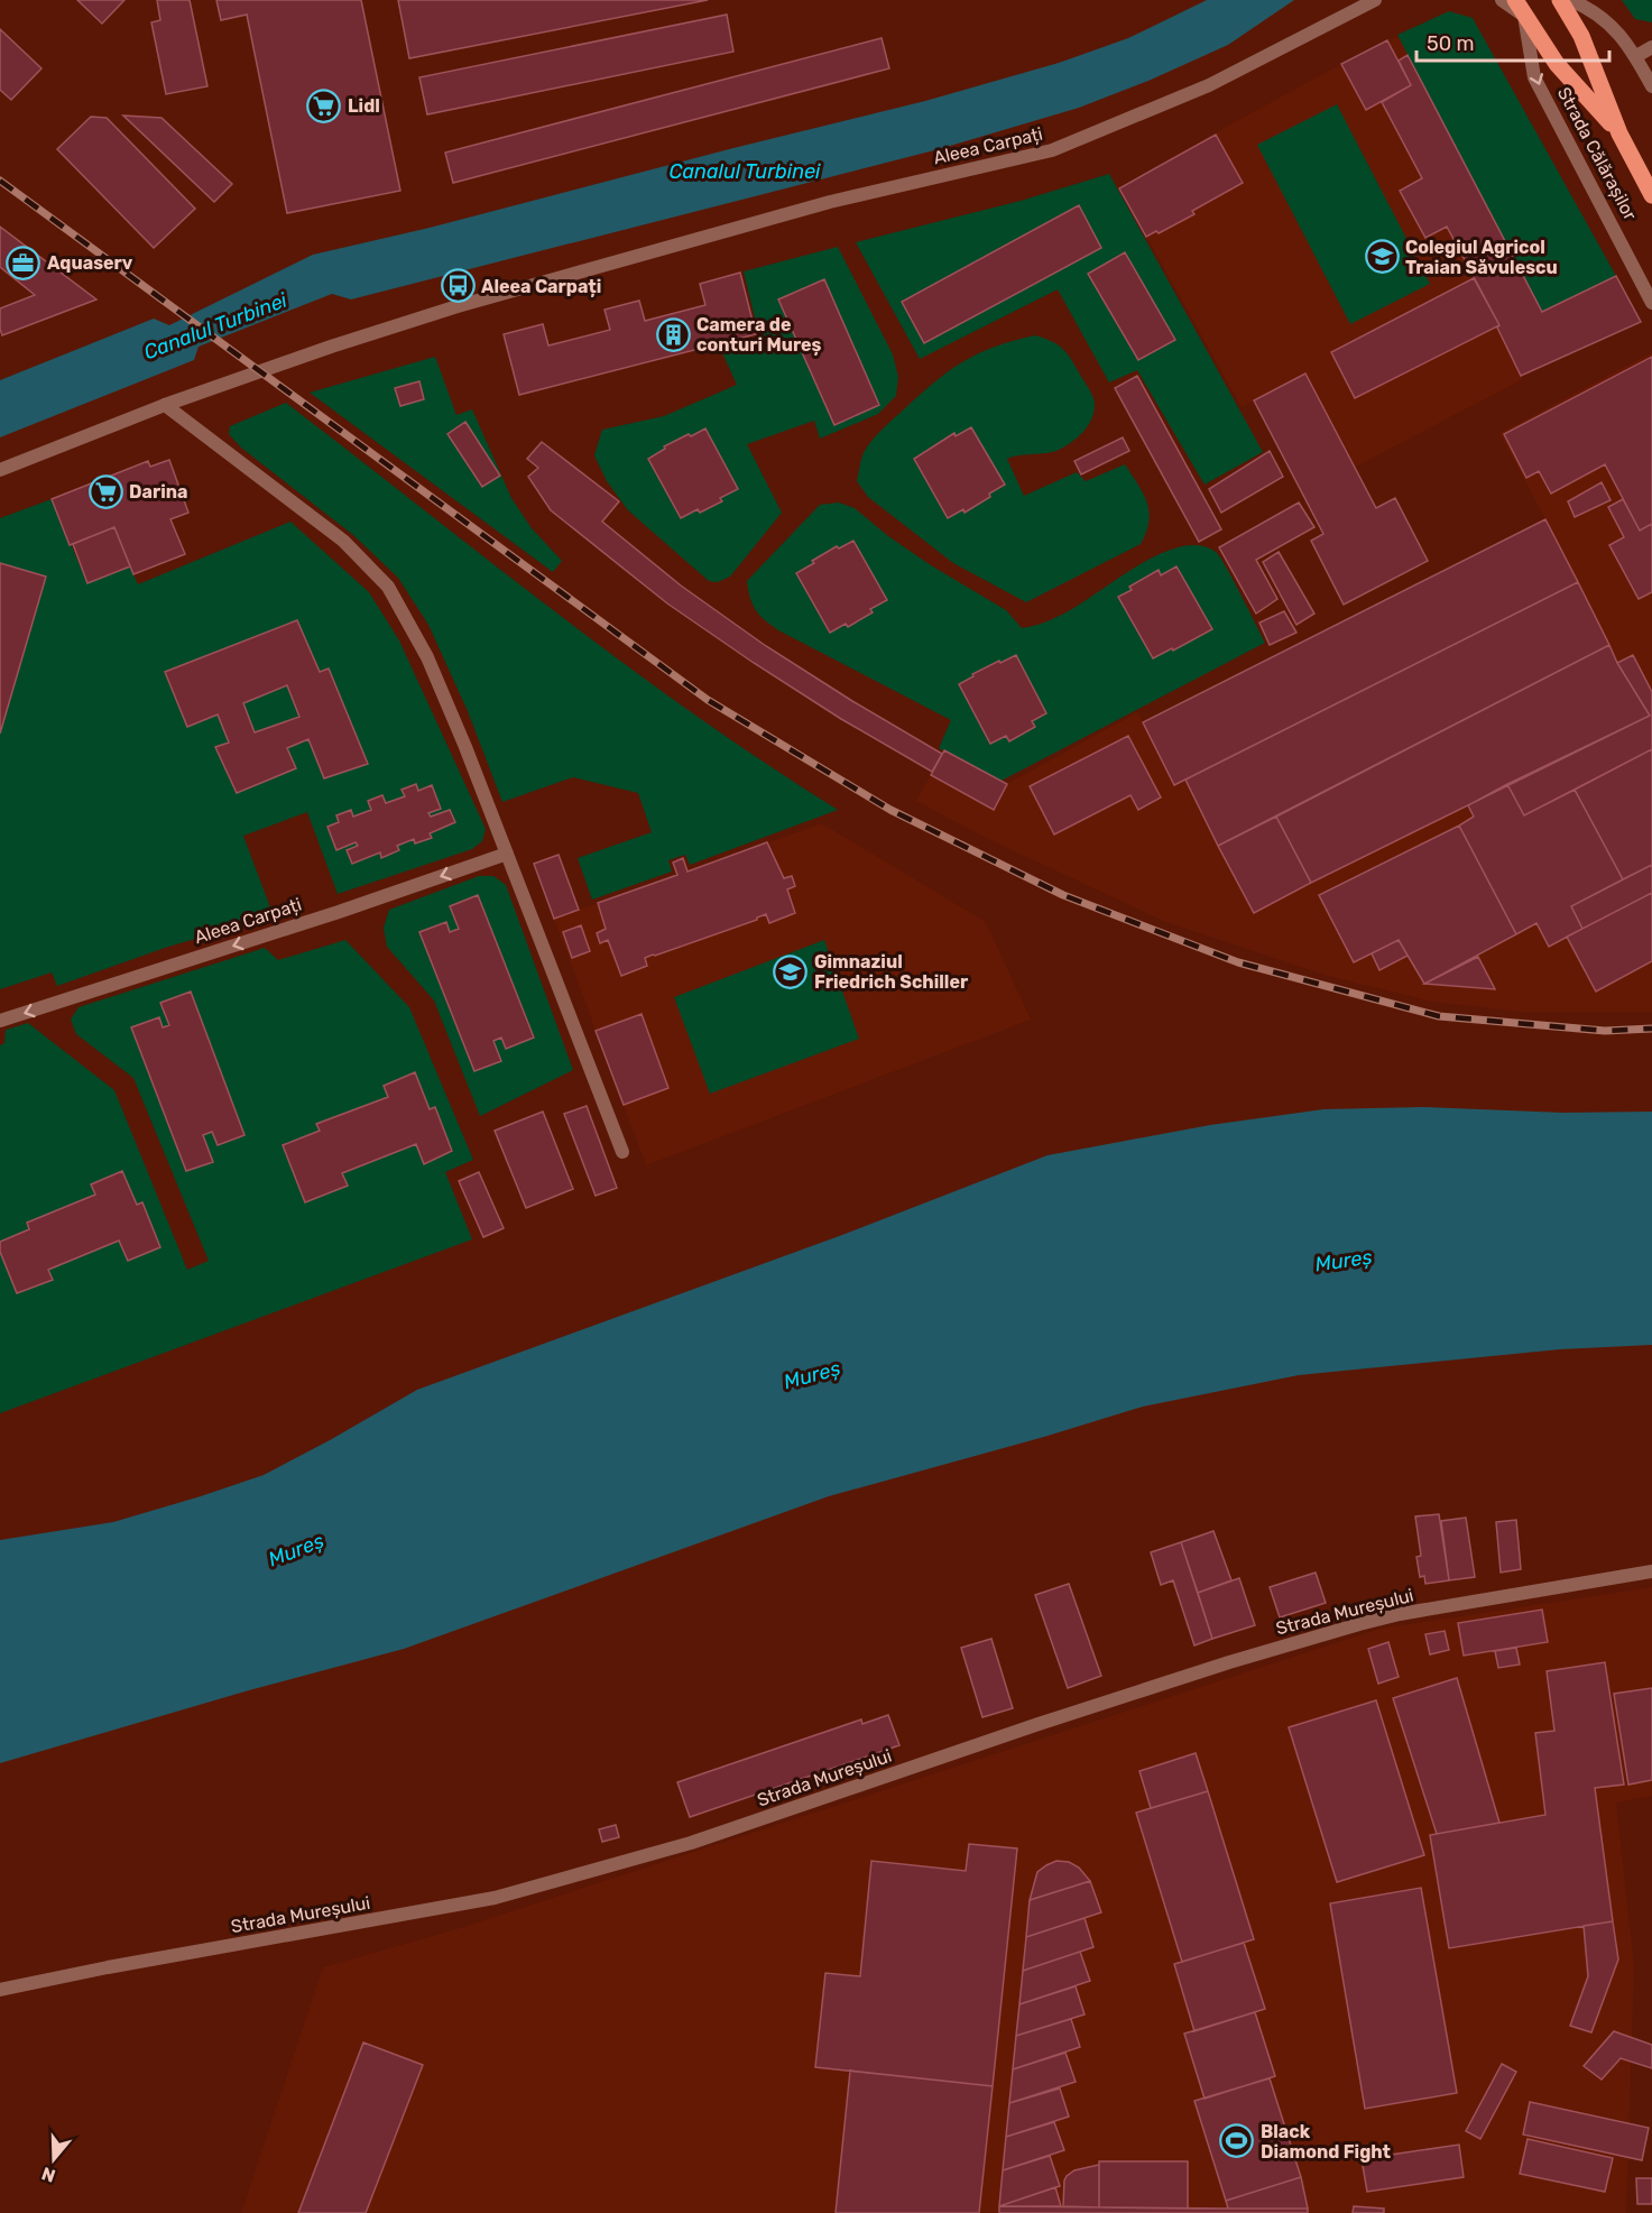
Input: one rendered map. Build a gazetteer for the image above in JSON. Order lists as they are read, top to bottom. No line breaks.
{"streets":{"main road":["Strada Călărașilor"],"street":["Aleea Carpați","Strada Mureșului"]},"water":["Canalul Turbinei","Mureș"],"places":{"supermarket":["Lidl","Darina"],"school or university":["Colegiul Agricol Traian Săvulescu","Gimnaziul Friedrich Schiller"],"office":["Aquaserv"],"bus stop":["Aleea Carpați"],"building":["Camera de conturi Mureș"],"sports":["Black Diamond Fight"]},"scale_bar":"50 m","north":"bottom"}
